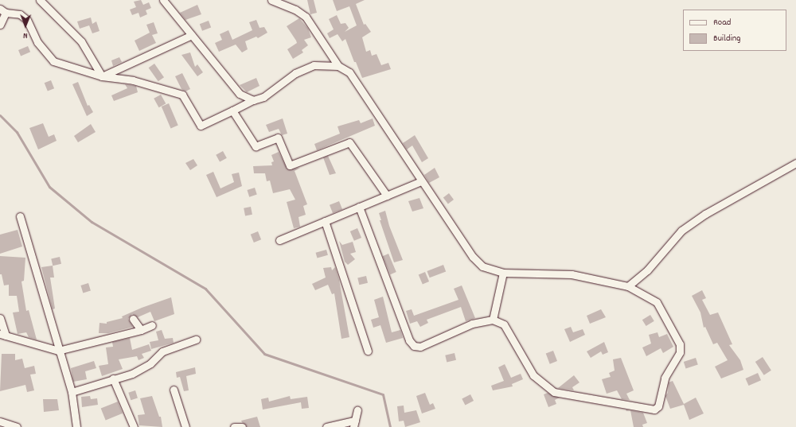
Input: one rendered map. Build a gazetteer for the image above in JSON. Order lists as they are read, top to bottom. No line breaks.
{"legend":["Road","Building"],"north":"bottom"}
